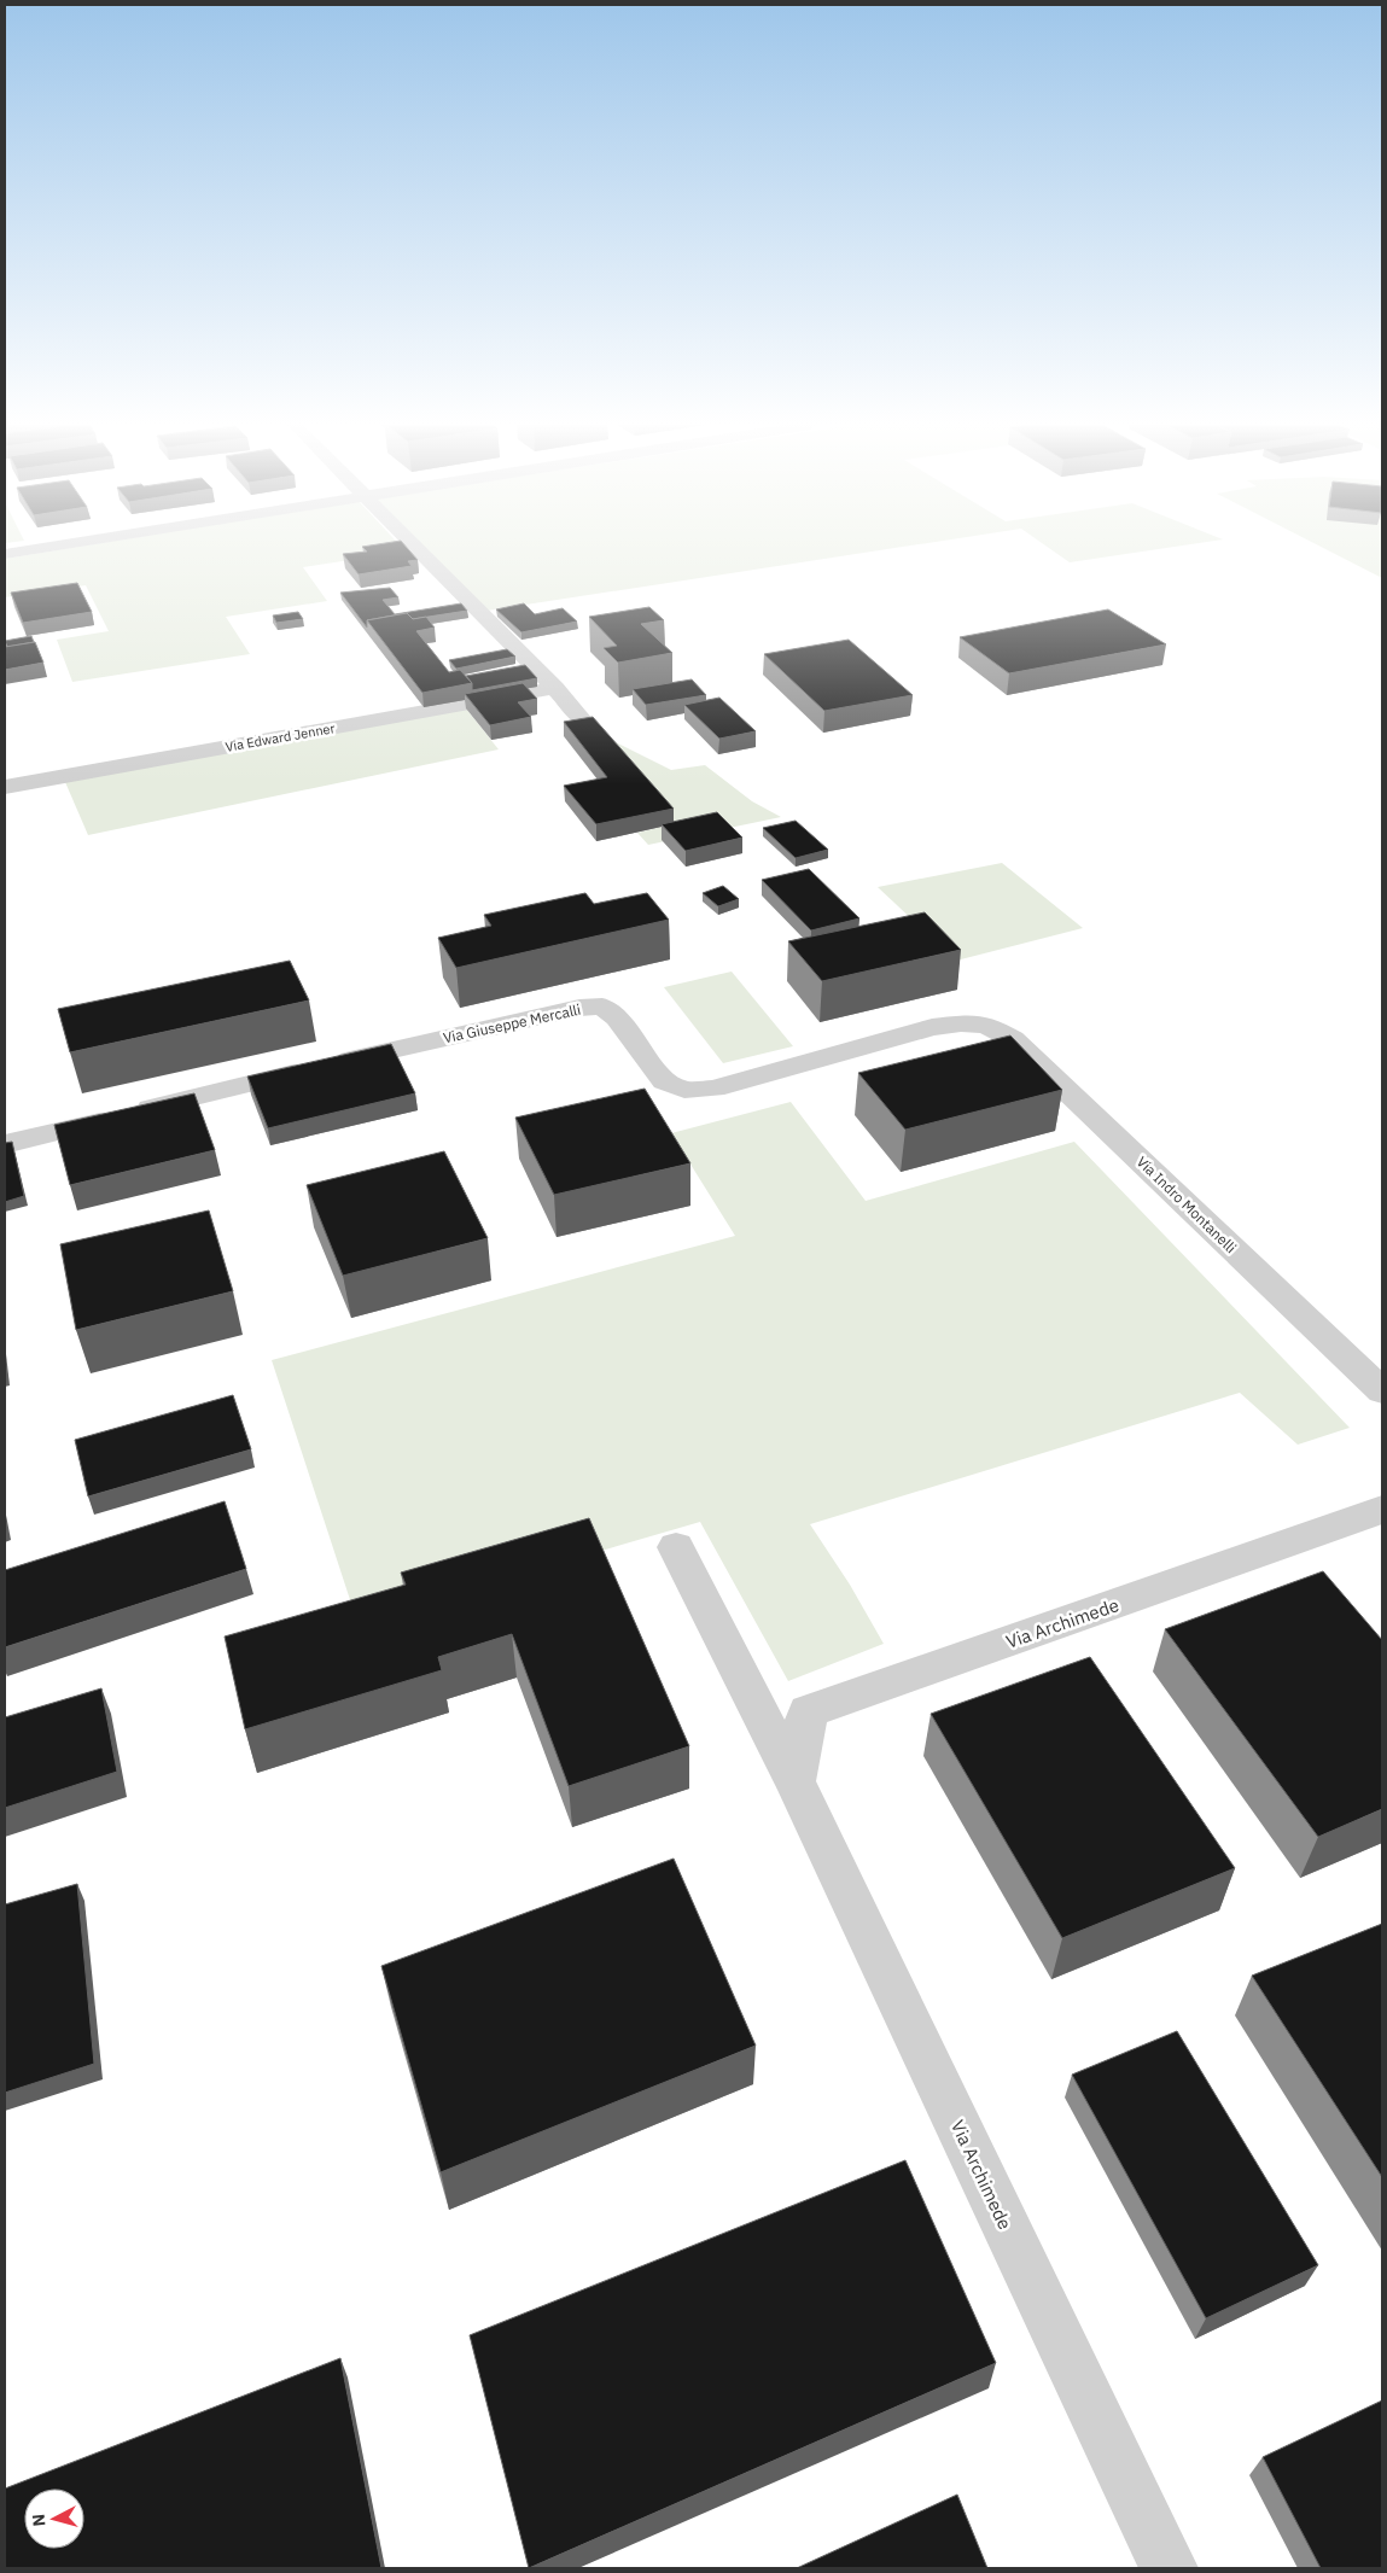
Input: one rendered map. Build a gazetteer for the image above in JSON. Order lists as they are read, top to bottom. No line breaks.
{"streets":{"street":["Via Edward Jenner","Via Giuseppe Mercalli","Via Indro Montanelli","Via Archimede"]},"crossings":[["Via Giuseppe Mercalli","Via Indro Montanelli"]],"north":"left"}
